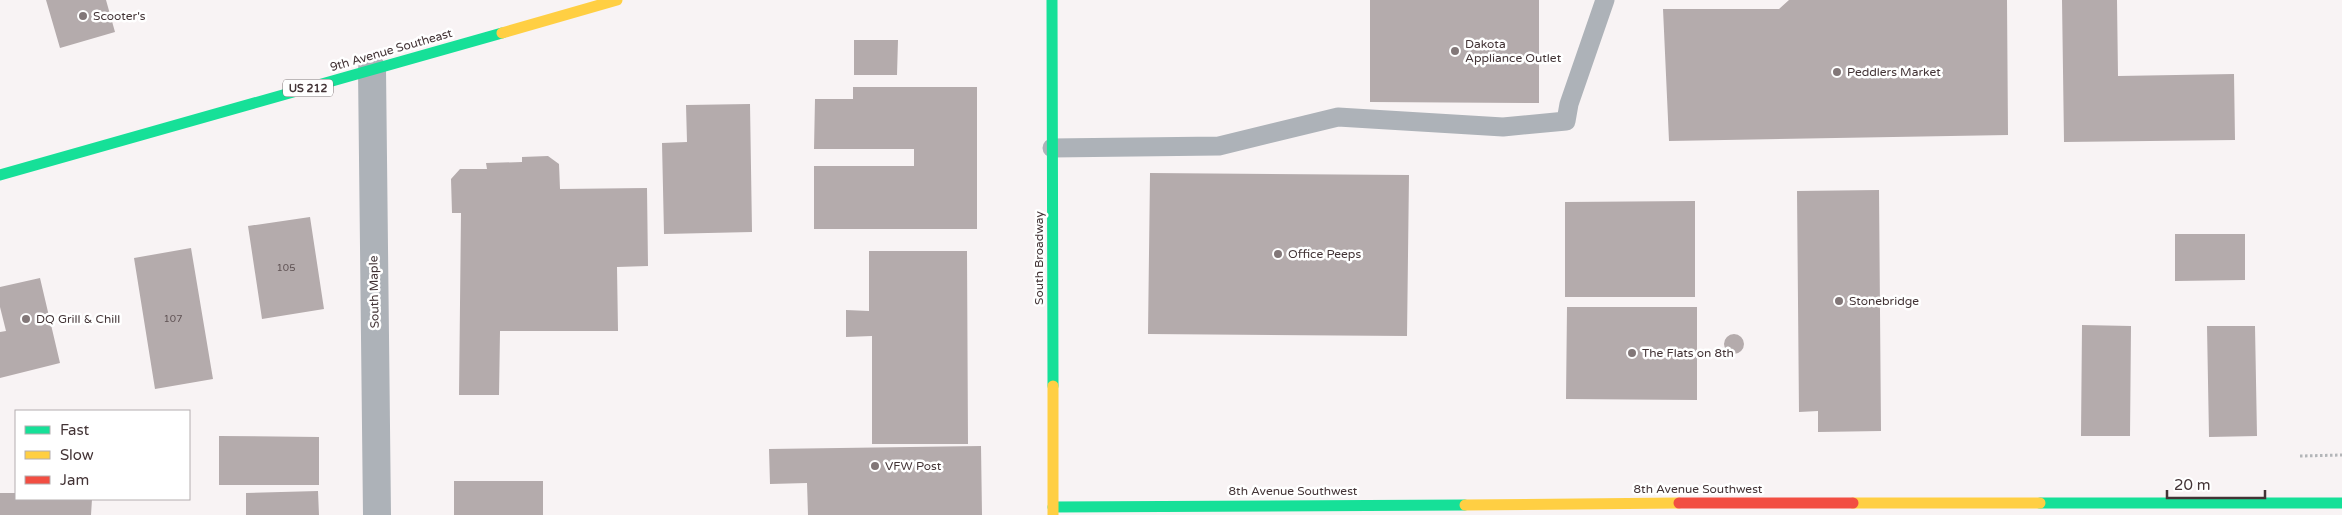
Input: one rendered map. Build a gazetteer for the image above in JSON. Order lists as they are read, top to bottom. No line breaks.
{"streets":{"street":["9th Avenue Southeast","US 212","South Broadway","South Maple","8th Avenue Southwest"]},"crossings":[["9th Avenue Southeast","South Maple"],["South Broadway","8th Avenue Southwest"]],"places":["Scooter's","Dakota Appliance Outlet","Peddlers Market","Office Peeps","Stonebridge","DQ Grill & Chill","The Flats on 8th","VFW Post"],"house_numbers":["105","107"],"legend":["Fast","Slow","Jam"],"scale_bar":"20 m"}
